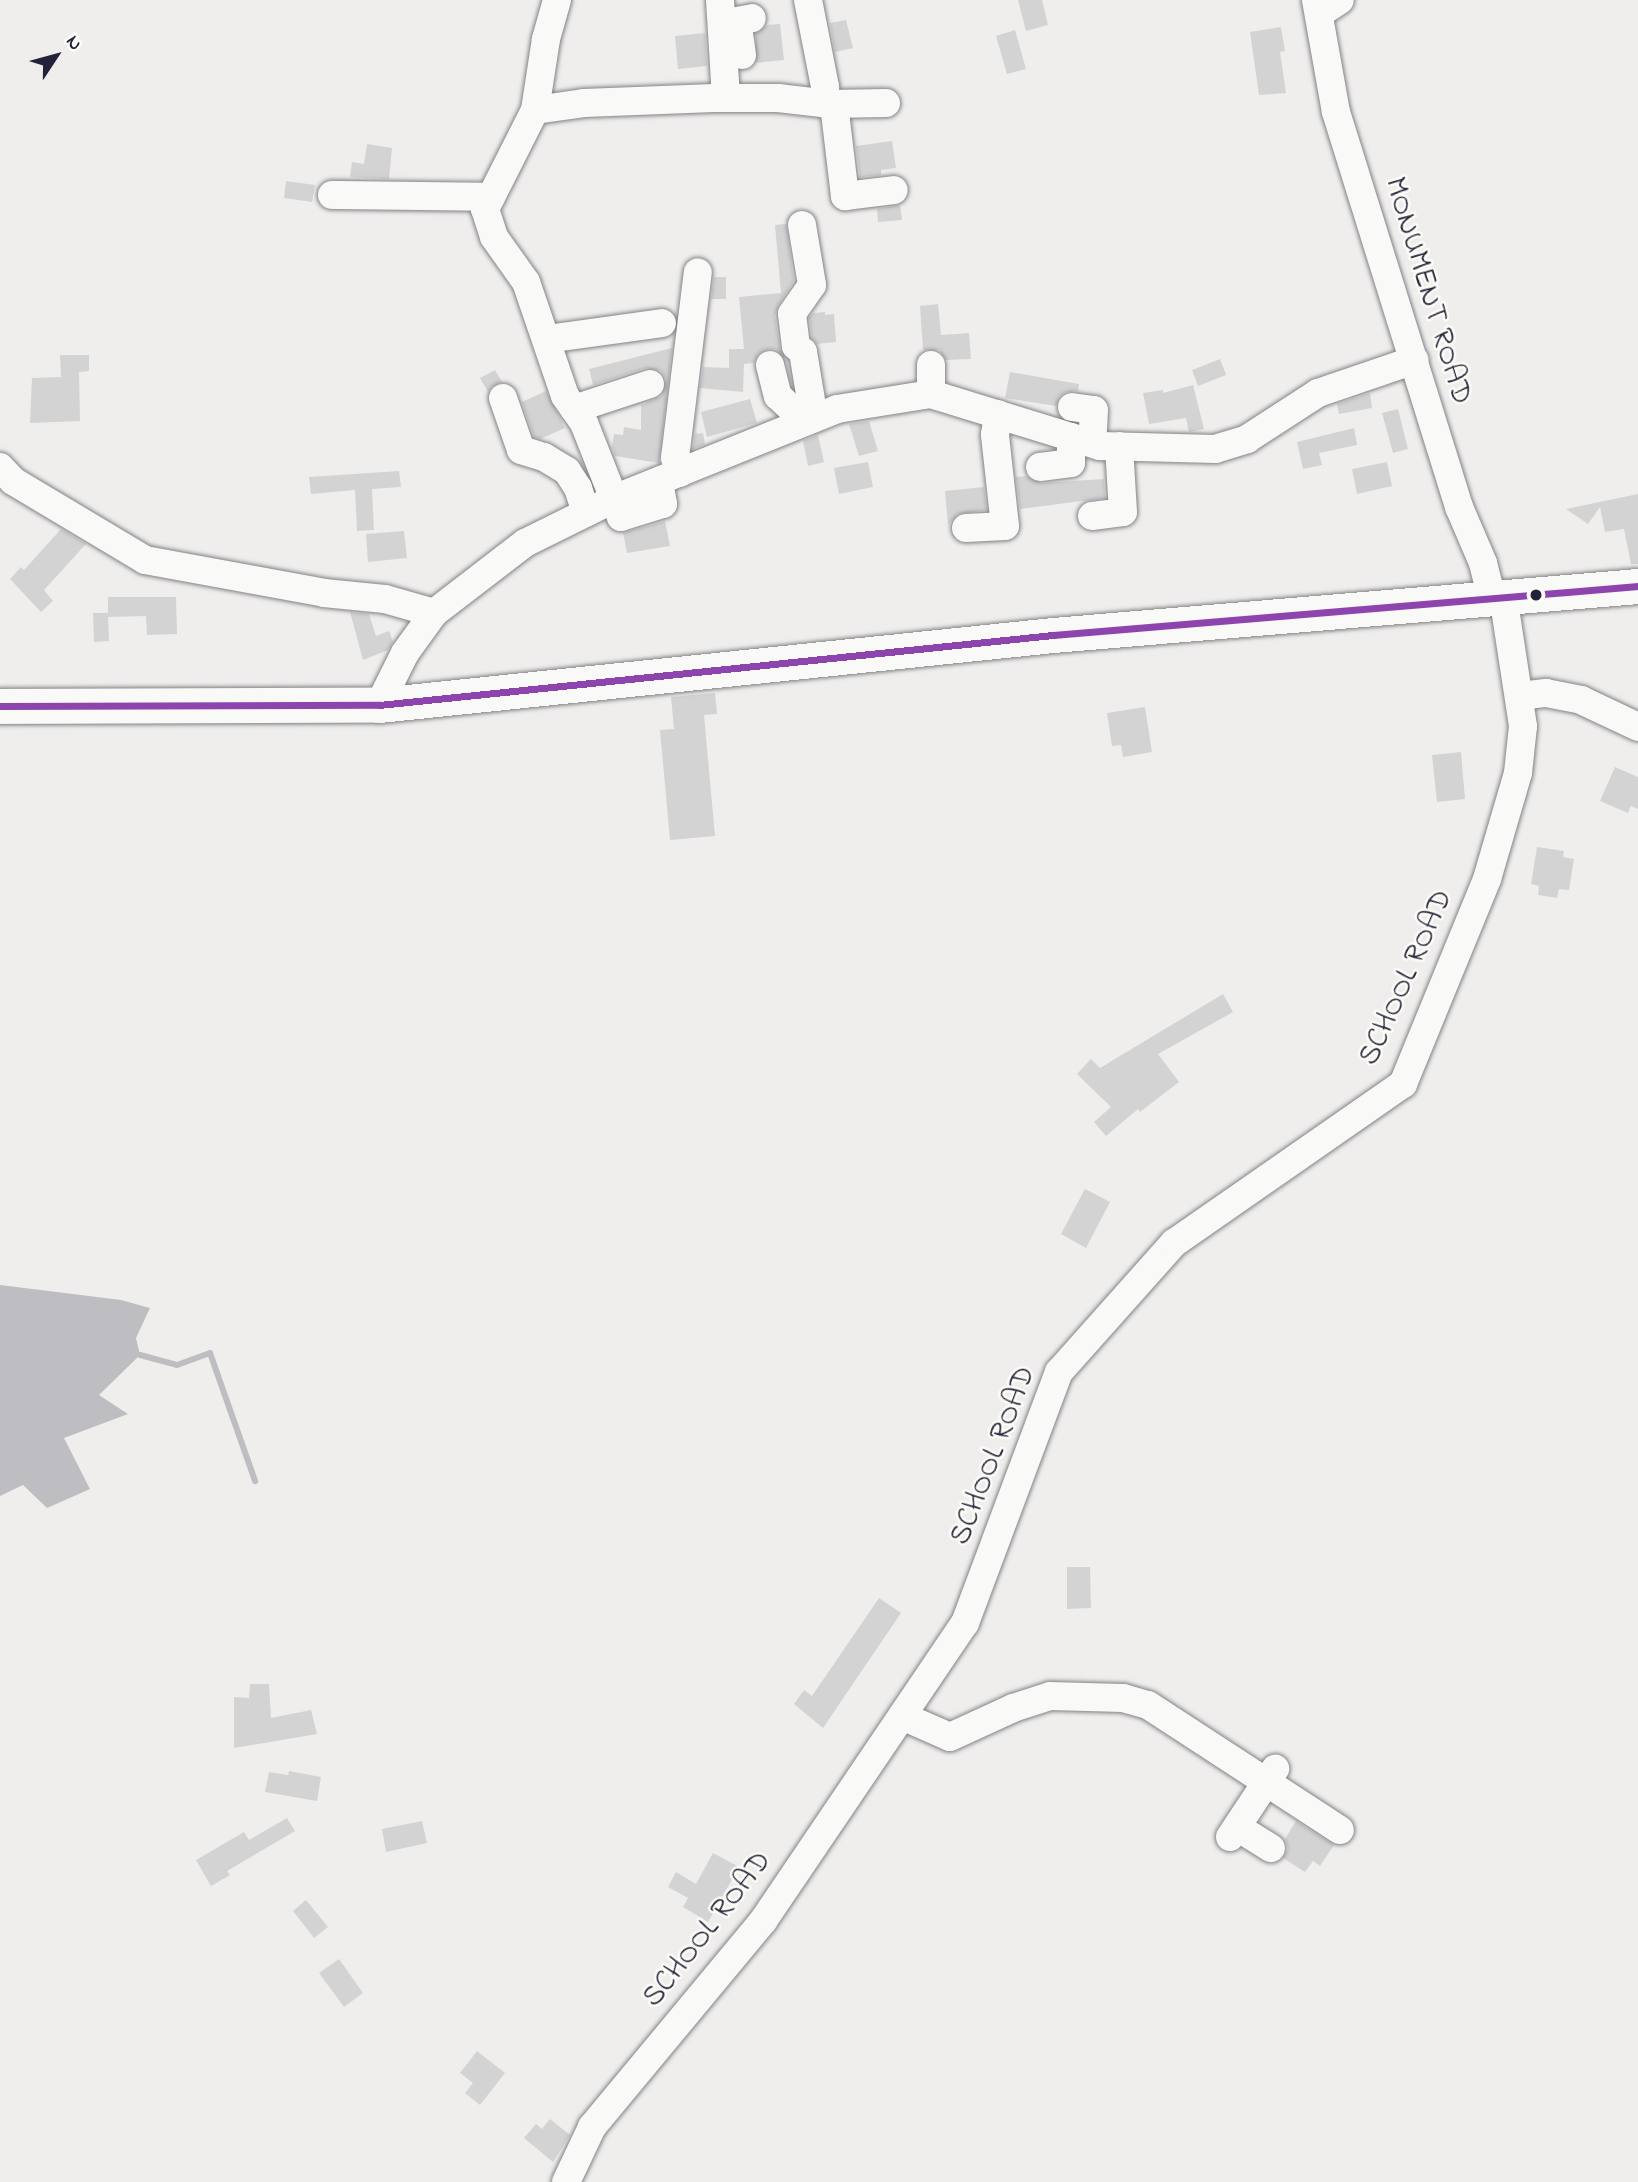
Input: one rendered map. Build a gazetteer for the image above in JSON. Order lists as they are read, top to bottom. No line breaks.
{"streets":{"street":["MONUMENT ROAD","SCHOOL ROAD"]},"crossings":[["MONUMENT ROAD","SCHOOL ROAD"]],"north":"top right"}
